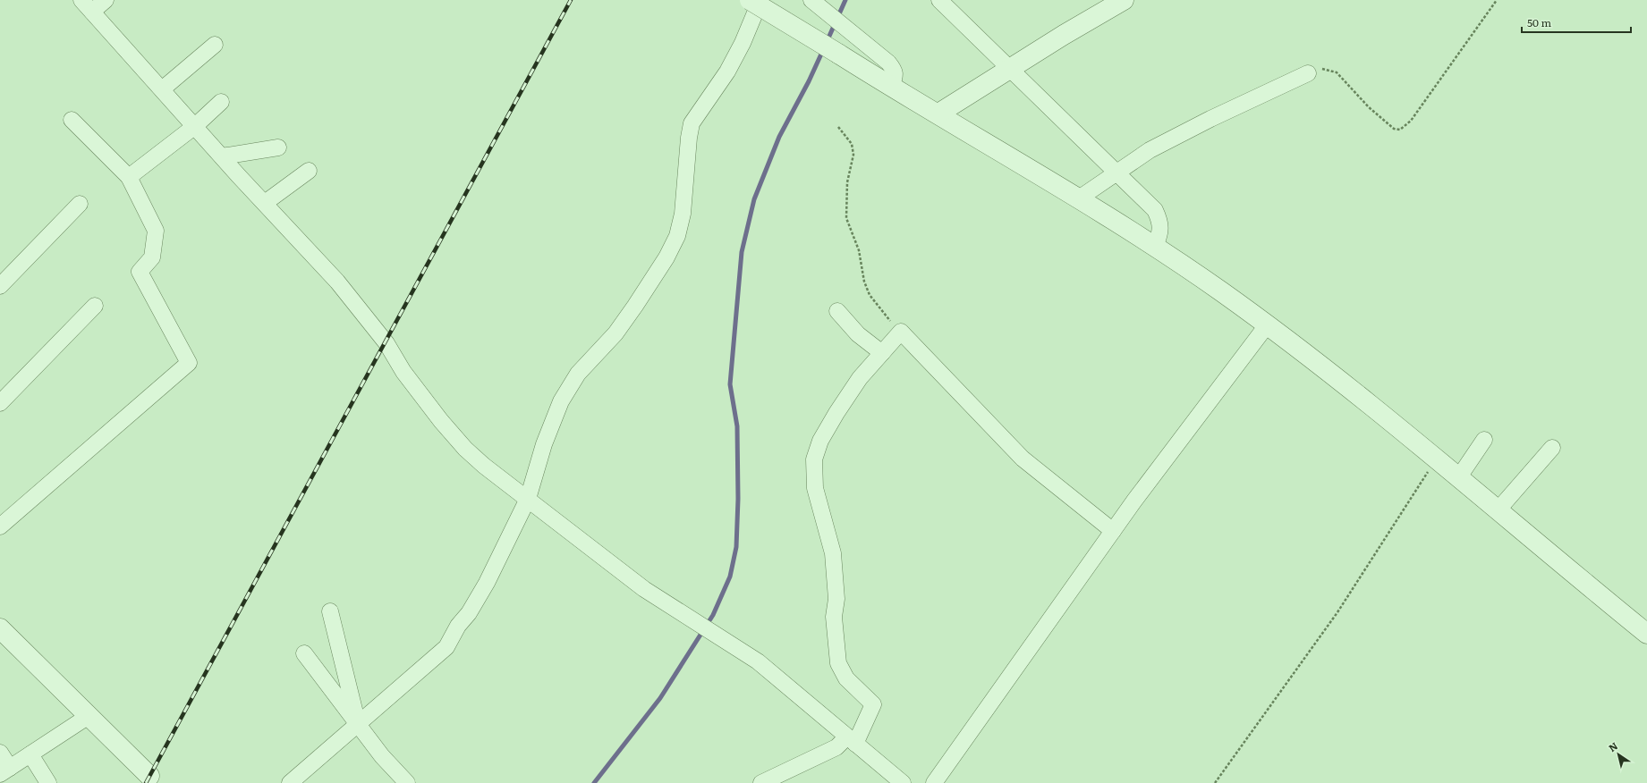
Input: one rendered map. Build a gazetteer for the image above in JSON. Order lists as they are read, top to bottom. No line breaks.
{"scale_bar":"50 m","north":"top left"}
